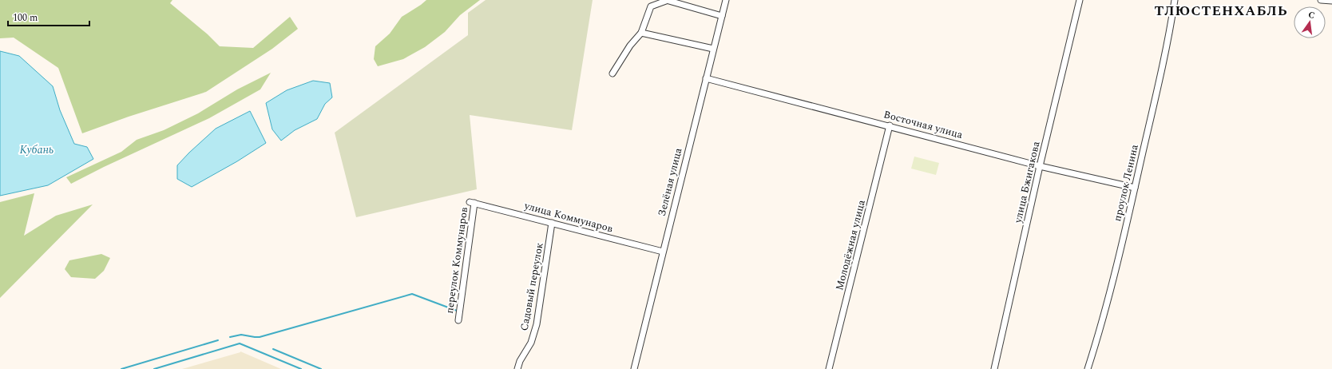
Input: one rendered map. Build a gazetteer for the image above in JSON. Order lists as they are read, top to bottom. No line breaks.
{"streets":{"street":["Восточная улица","Зелёная улица","улица Бжигакова","проулок Ленина","улица Коммунаров","Молодёжная улица","переулок Коммунаров","Садовый переулок"]},"crossings":[["Восточная улица","Зелёная улица"],["Восточная улица","улица Бжигакова"],["Восточная улица","проулок Ленина"],["Восточная улица","Молодёжная улица"],["Зелёная улица","улица Коммунаров"],["улица Коммунаров","переулок Коммунаров"],["улица Коммунаров","Садовый переулок"]],"districts":["ТЛЮСТЕНХАБЛЬ"],"water":["Кубань"],"scale_bar":"100 m","north":"top"}
